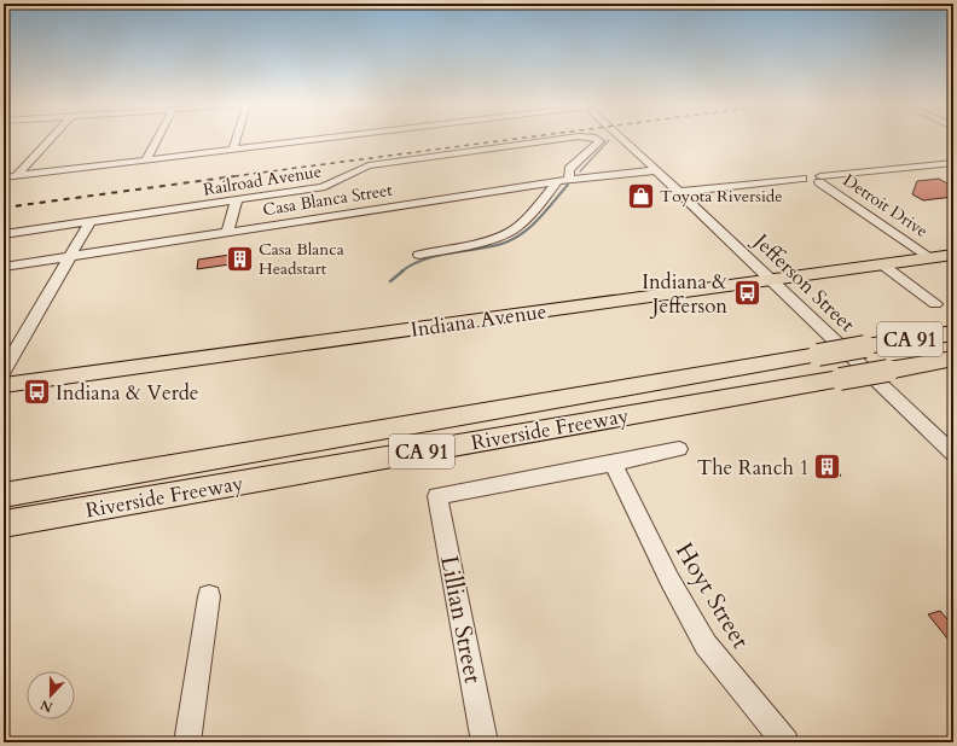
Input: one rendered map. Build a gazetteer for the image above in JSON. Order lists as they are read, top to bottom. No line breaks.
{"streets":{"highway":["CA 91","Riverside Freeway"],"main road":["Indiana Avenue"],"street":["Railroad Avenue","Casa Blanca Street","Detroit Drive","Jefferson Street","Hoyt Street","Lillian Street"]},"crossings":[["Railroad Avenue","Casa Blanca Street"],["Casa Blanca Street","Jefferson Street"],["Detroit Drive","Indiana Avenue"],["Jefferson Street","Indiana Avenue"],["Hoyt Street","Lillian Street"]],"places":{"shop":["Toyota Riverside"],"building":["Casa Blanca Headstart","The Ranch 1"],"bus stop":["Indiana & Jefferson","Indiana & Verde"]},"north":"bottom"}
